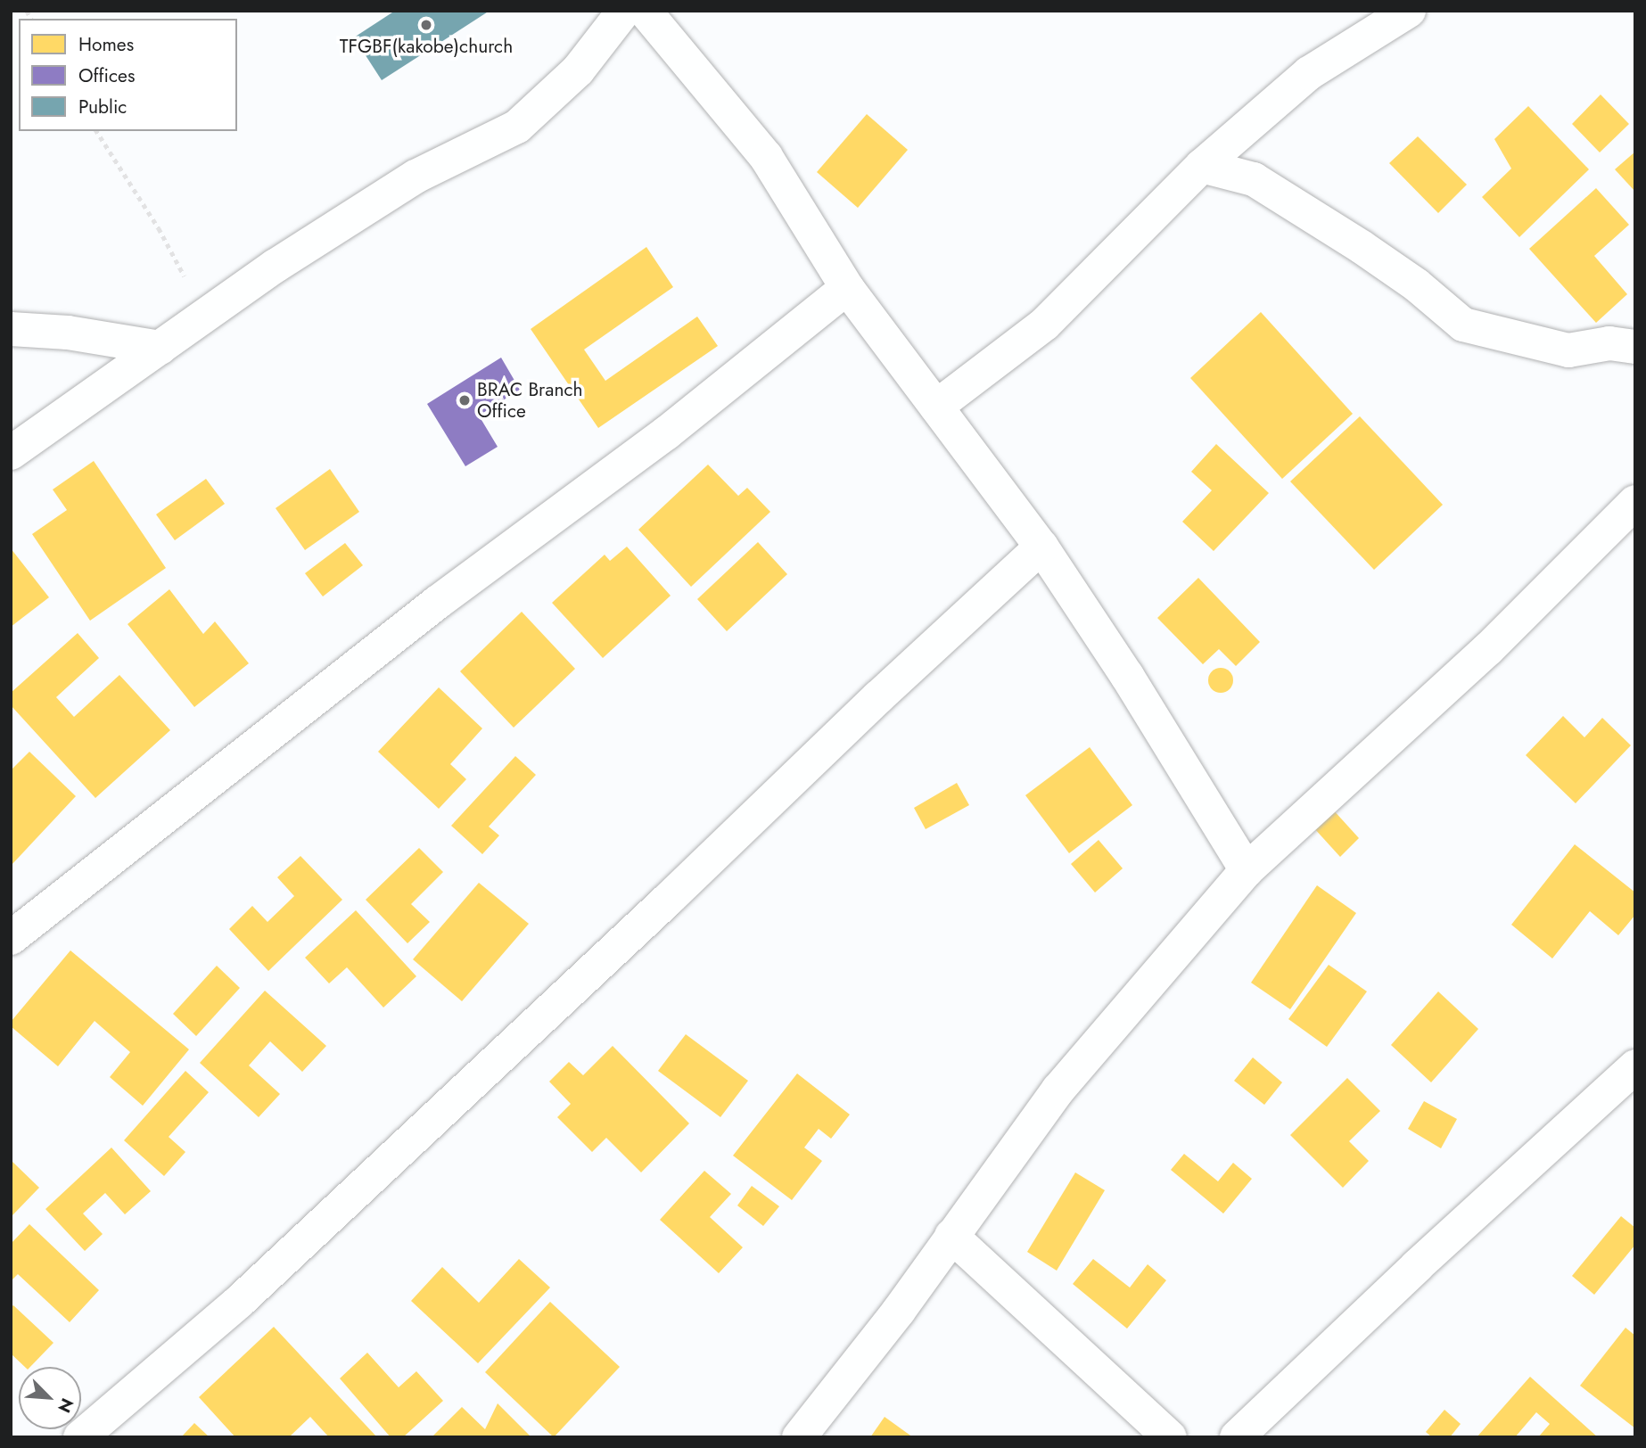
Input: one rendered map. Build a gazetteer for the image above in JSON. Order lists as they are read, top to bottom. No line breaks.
{"places":["TFGBF(kakobe)church","BRAC Branch Office"],"legend":["Homes","Offices","Public"],"north":"bottom right"}
